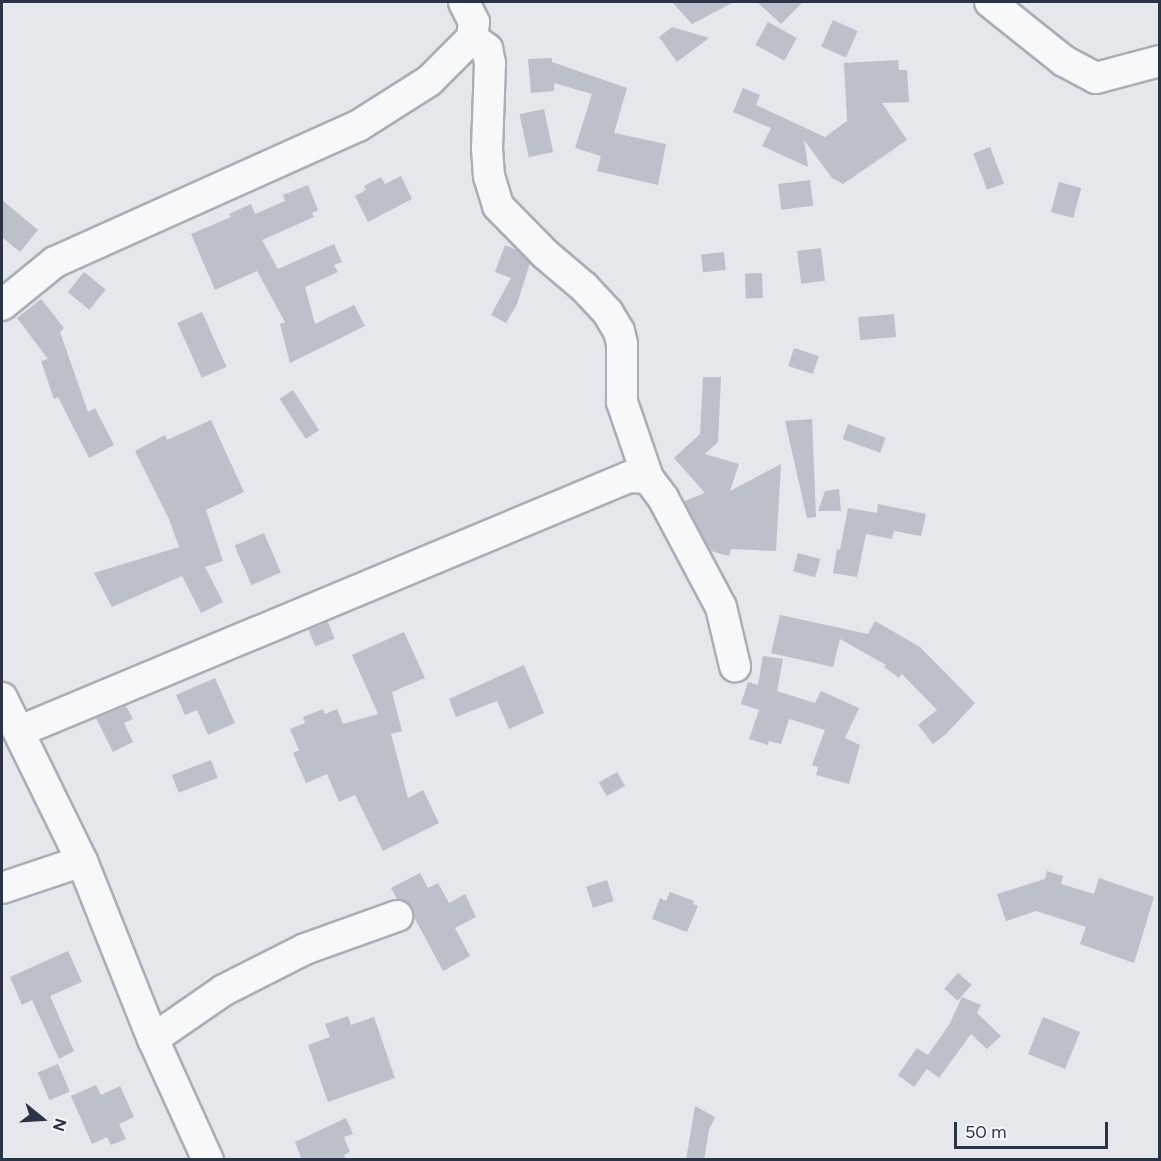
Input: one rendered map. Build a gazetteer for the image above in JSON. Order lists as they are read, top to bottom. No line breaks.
{"scale_bar":"50 m","north":"right"}
